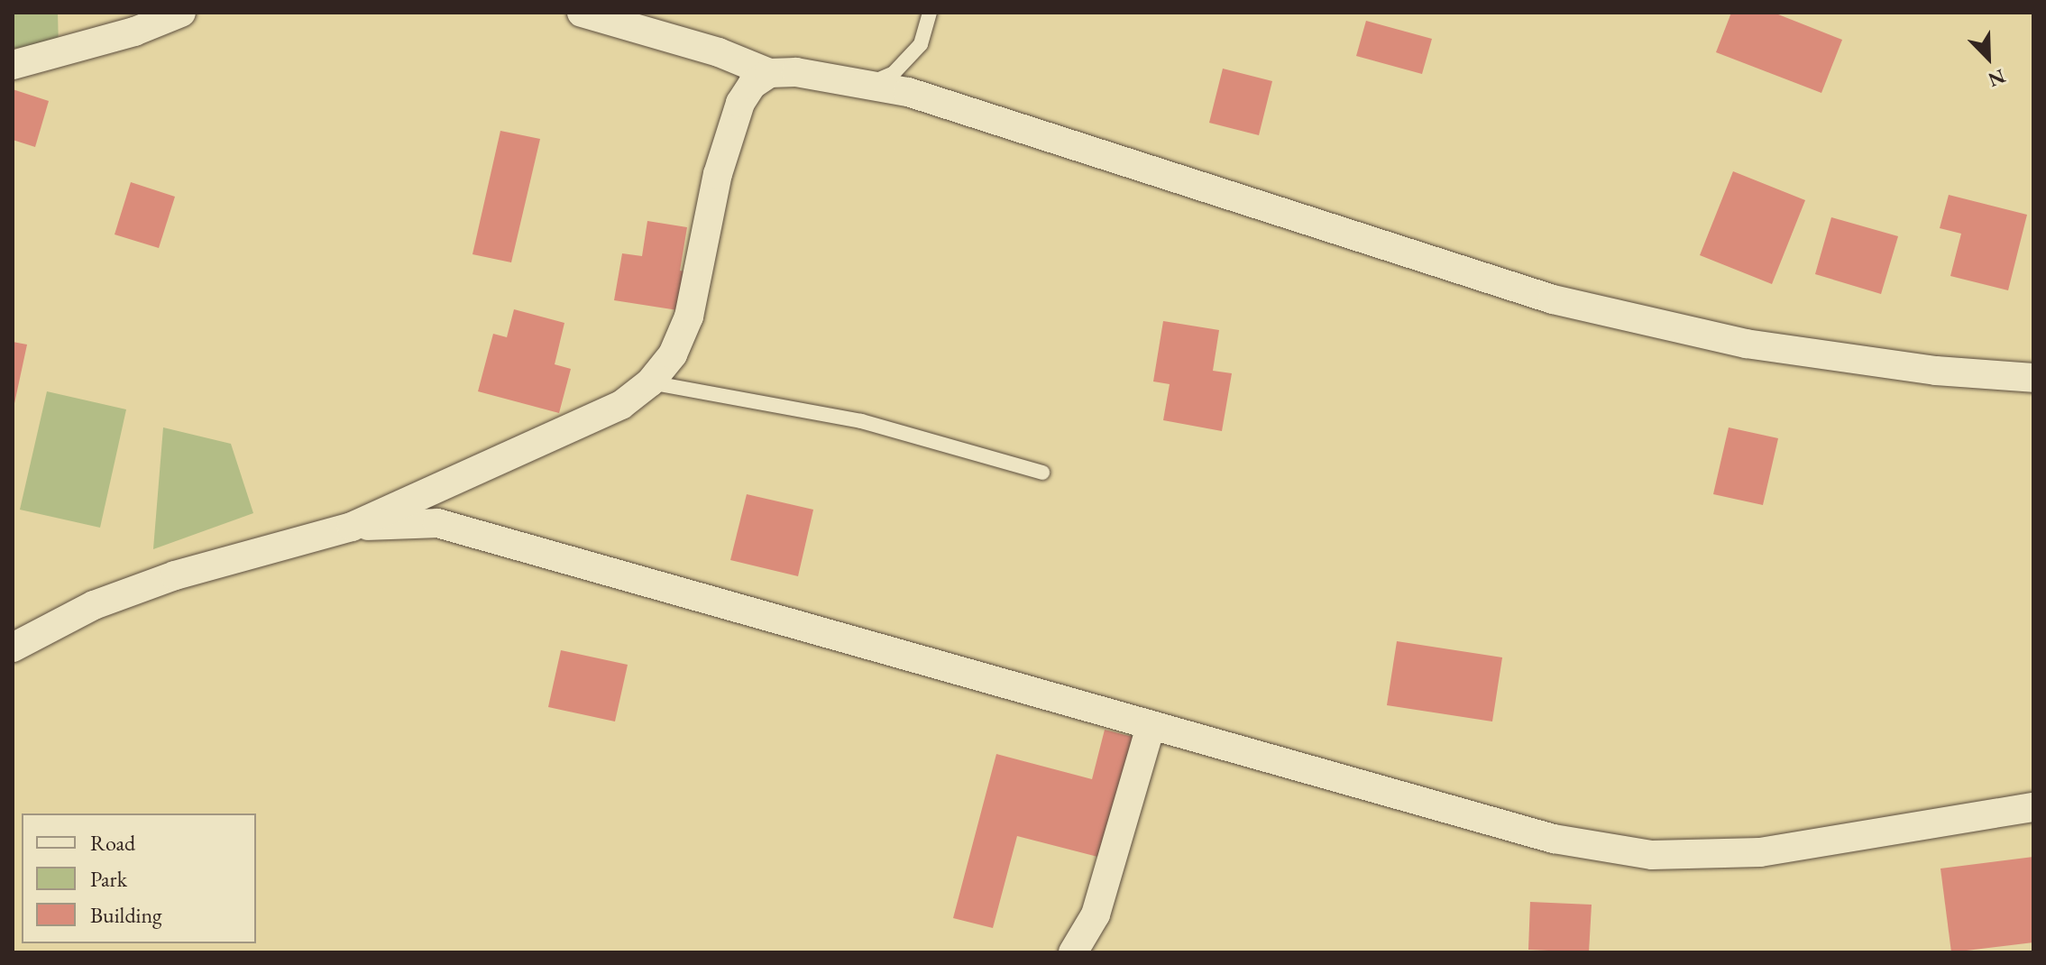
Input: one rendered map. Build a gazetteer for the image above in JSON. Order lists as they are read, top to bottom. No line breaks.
{"legend":["Road","Park","Building"],"north":"bottom right"}
